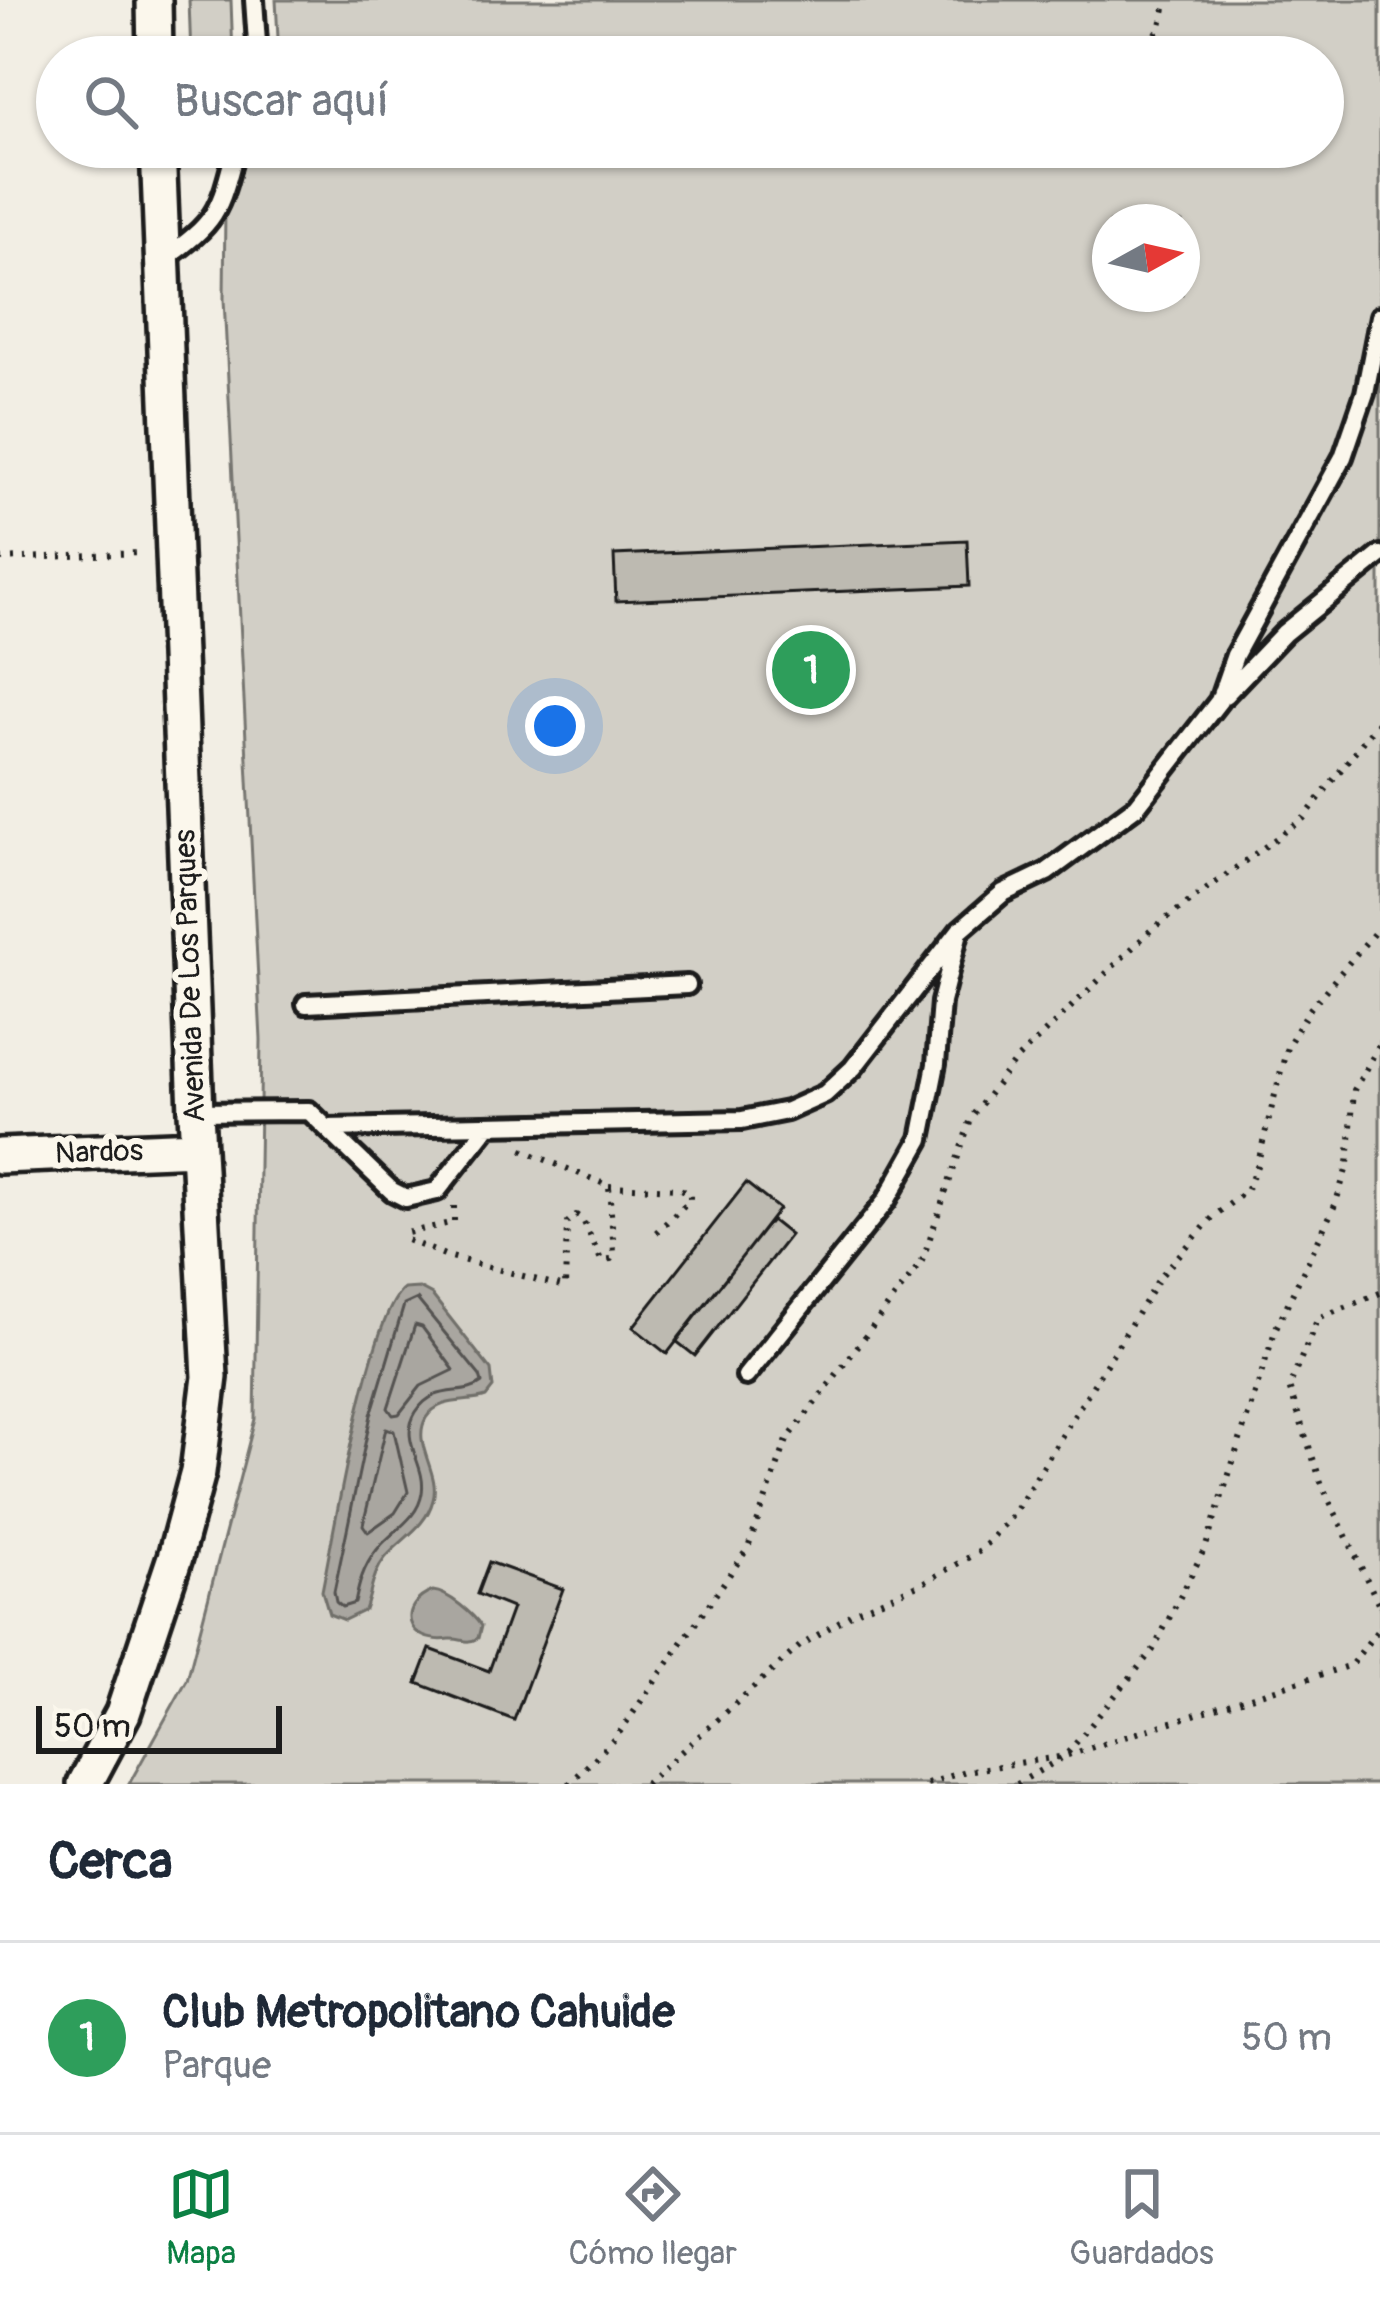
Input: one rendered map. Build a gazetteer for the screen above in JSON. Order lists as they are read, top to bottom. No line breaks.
{"streets":{"street":["Avenida De Los Parques","Nardos"]},"crossings":[["Avenida De Los Parques","Nardos"]],"scale_bar":"50 m","north":"right","page":{"search":"Buscar aquí","pins":"1","scale":"50 m","heading":"Cerca","list":[{"mark":"1","name":"Club Metropolitano Cahuide","note":"Parque","value":"50 m"}],"nav":["Mapa","Cómo llegar","Guardados"]}}
